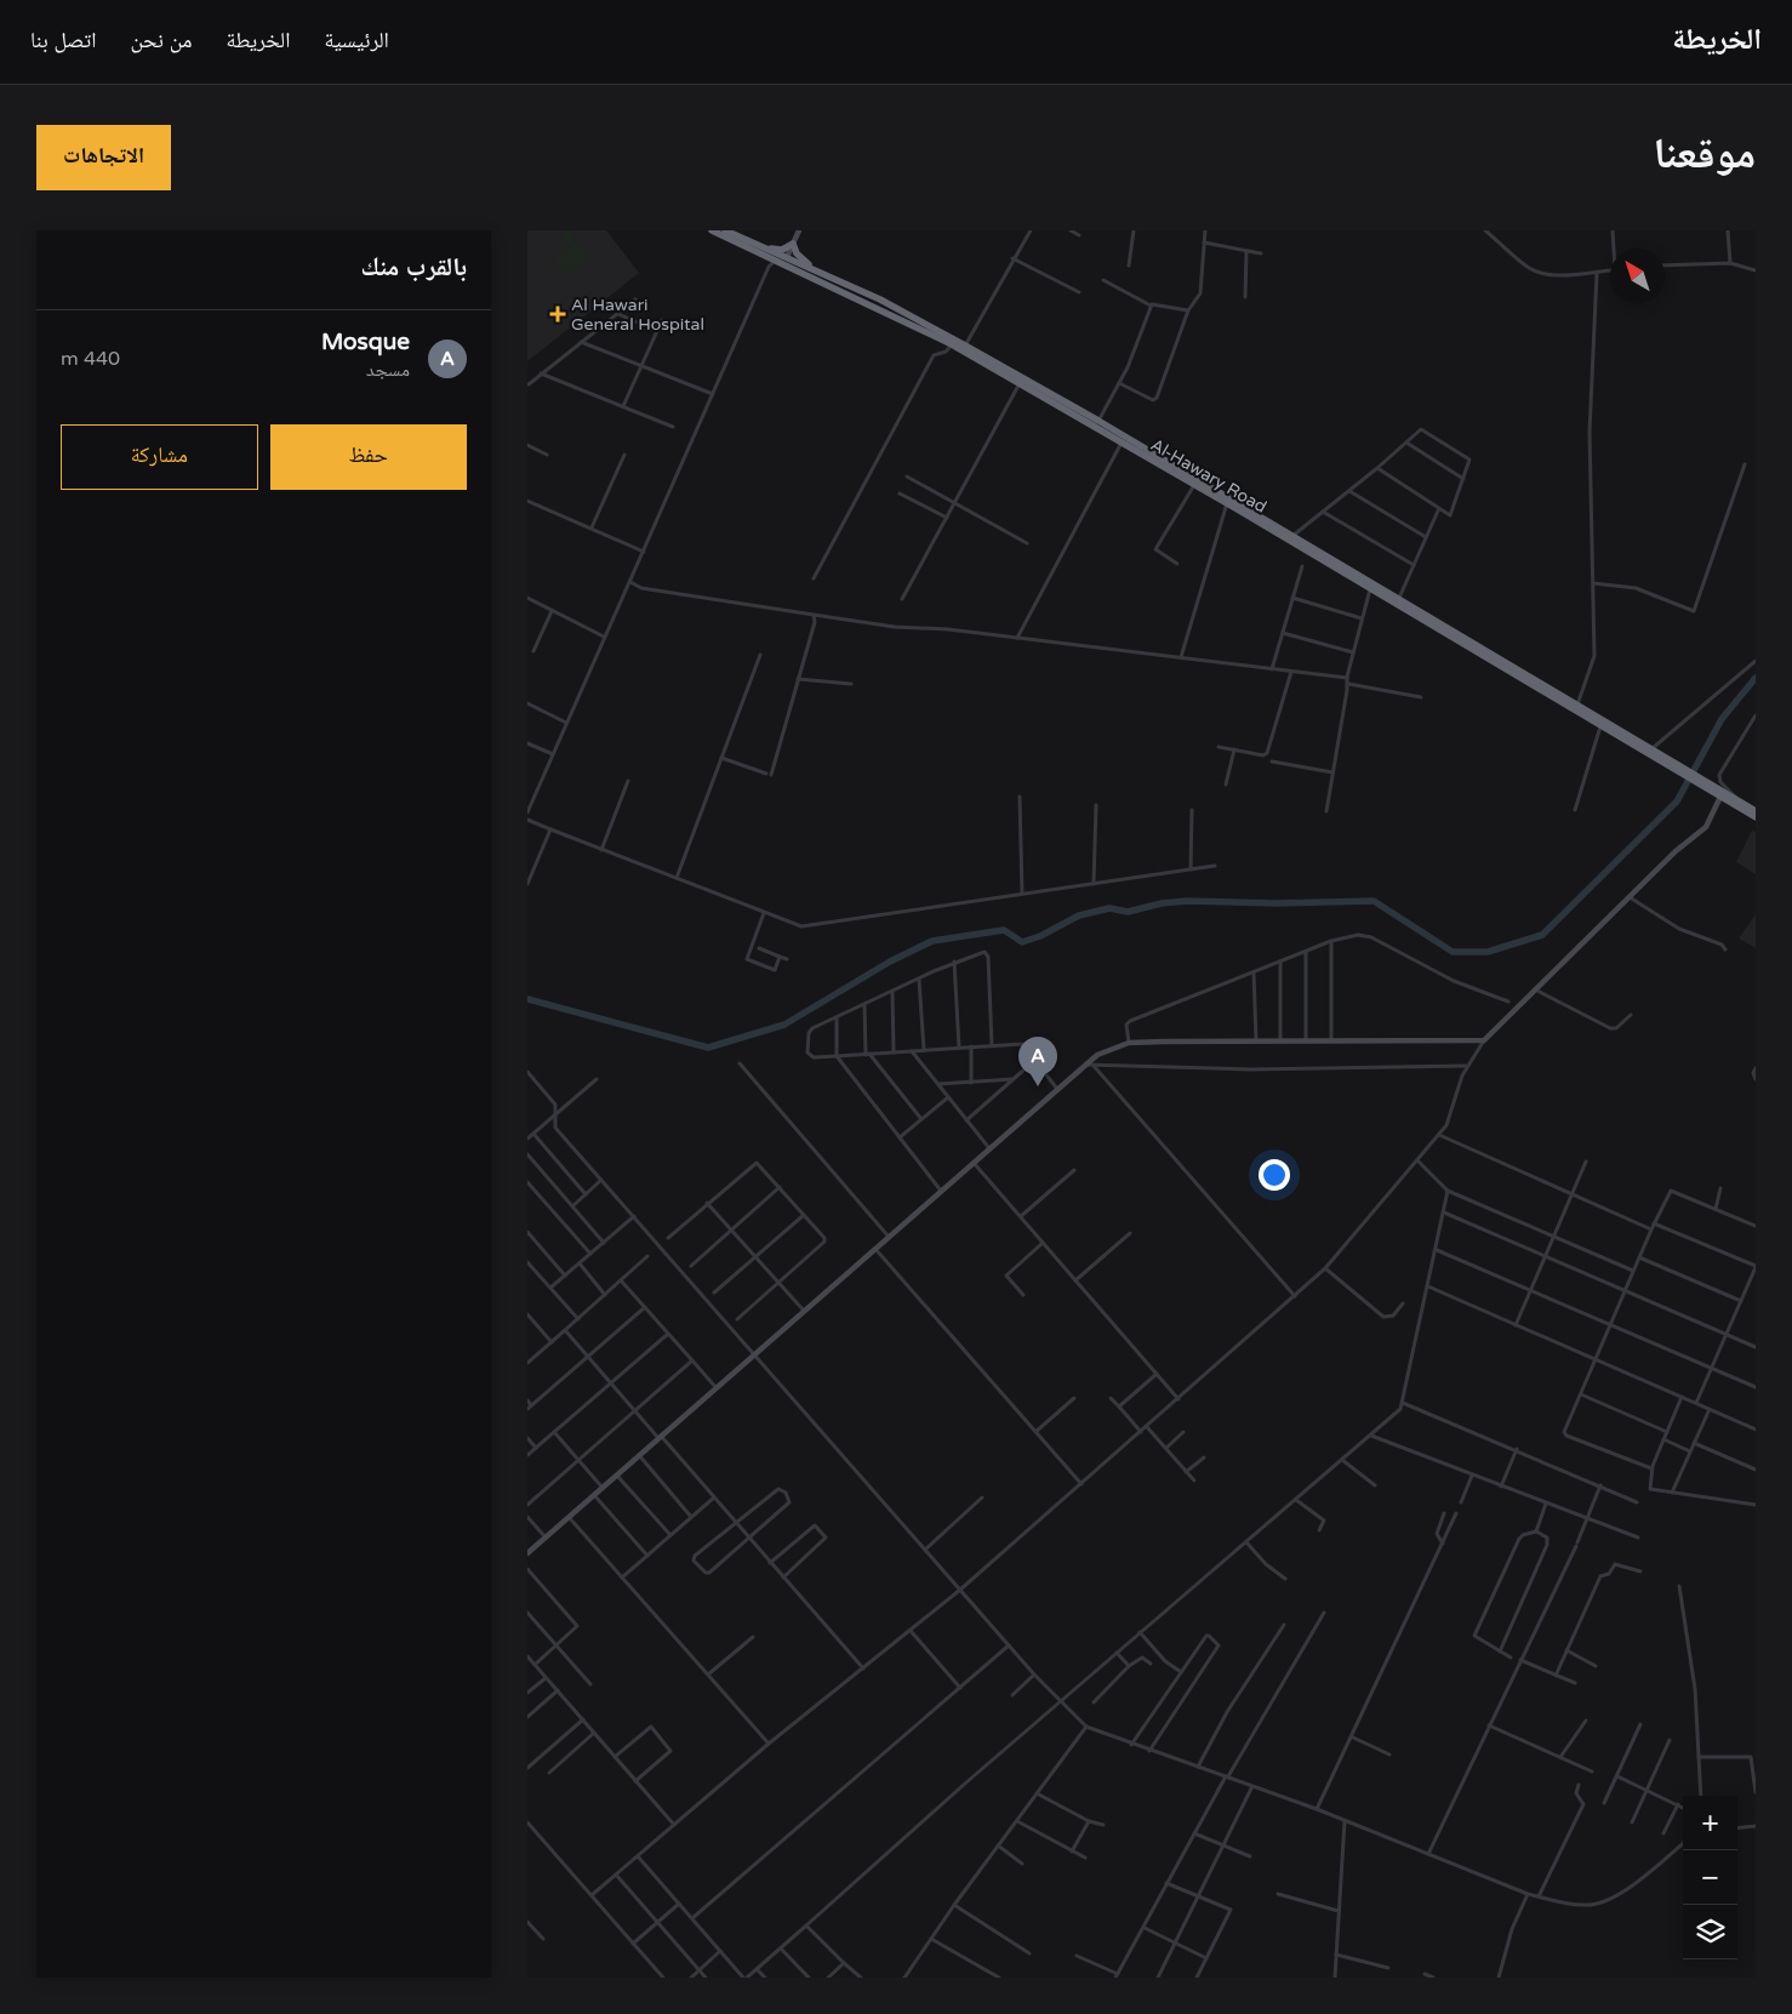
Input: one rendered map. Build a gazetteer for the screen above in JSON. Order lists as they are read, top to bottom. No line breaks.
{"streets":{"highway":["Al-Hawary Road"]},"places":{"health":["Al Hawari General Hospital"]},"north":"top left","page":{"header":"الخريطة","nav":["الرئيسية","الخريطة","من نحن","اتصل بنا"],"title":"موقعنا","buttons":["الاتجاهات",["حفظ","مشاركة"]],"heading":"بالقرب منك","list":[{"mark":"A","name":"Mosque","note":"مسجد","value":"440 m"}],"pins":"A","map_buttons":["+","−"]}}
